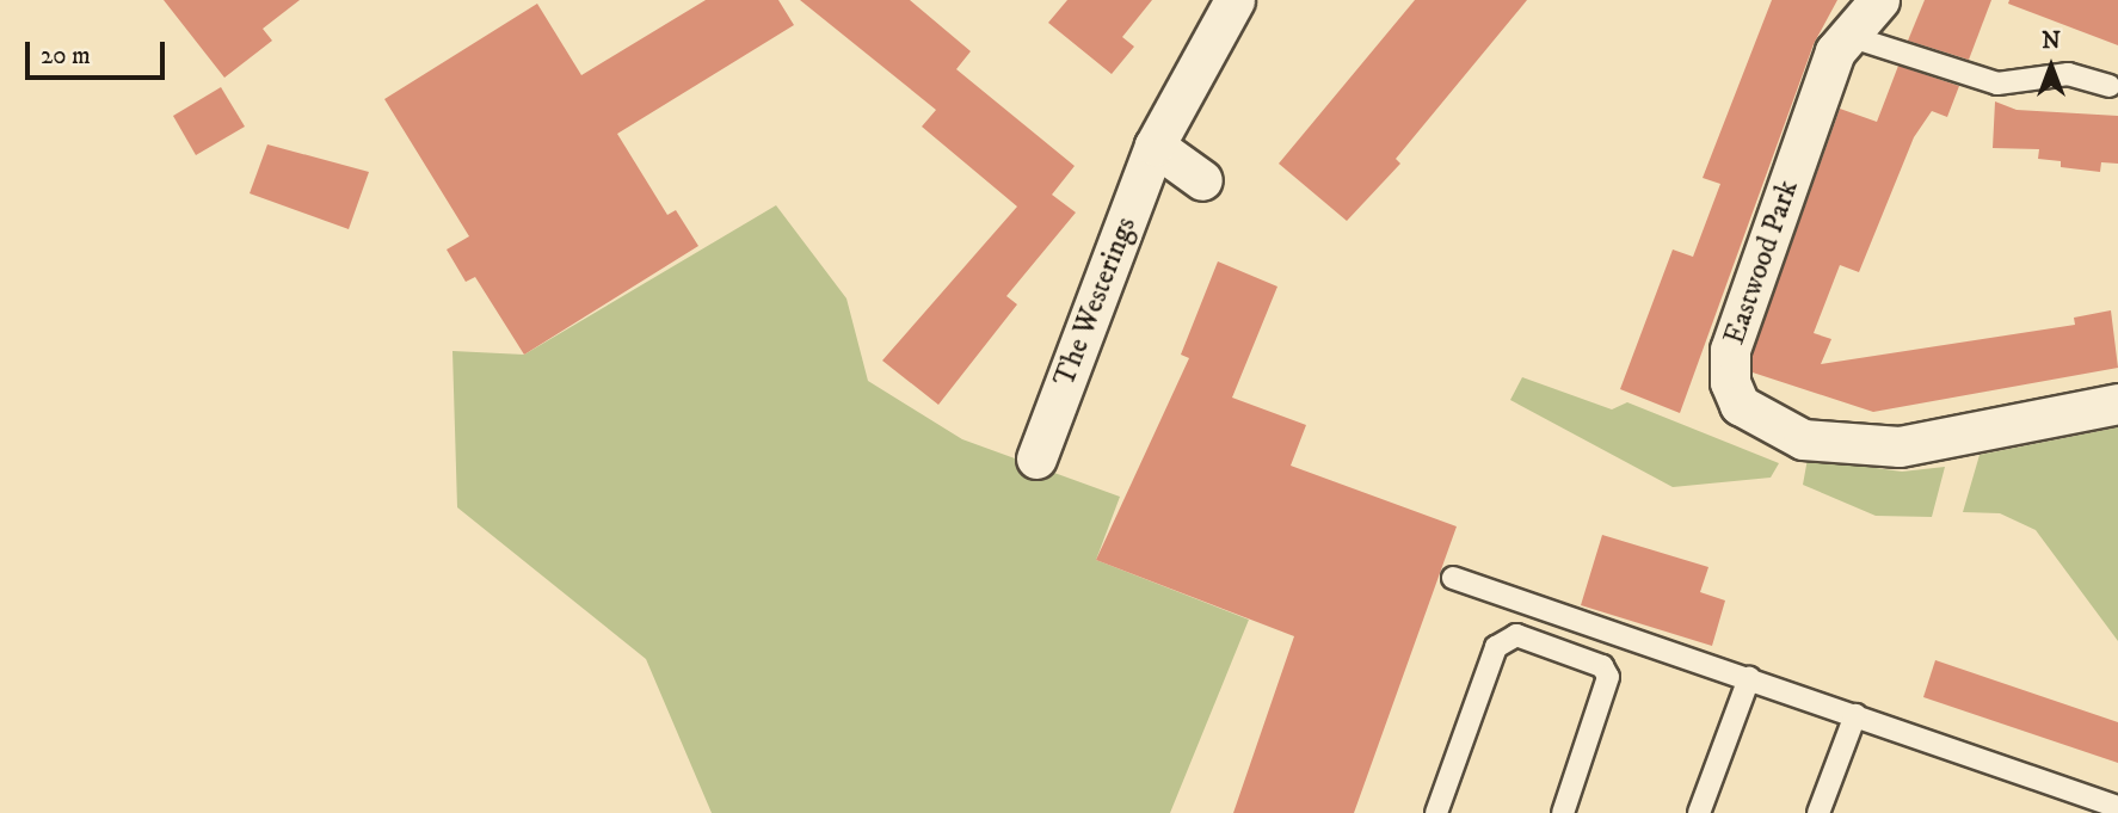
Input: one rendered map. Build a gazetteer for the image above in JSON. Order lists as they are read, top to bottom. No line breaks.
{"streets":{"street":["Eastwood Park","The Westerings"]},"scale_bar":"20 m","north":"top"}
